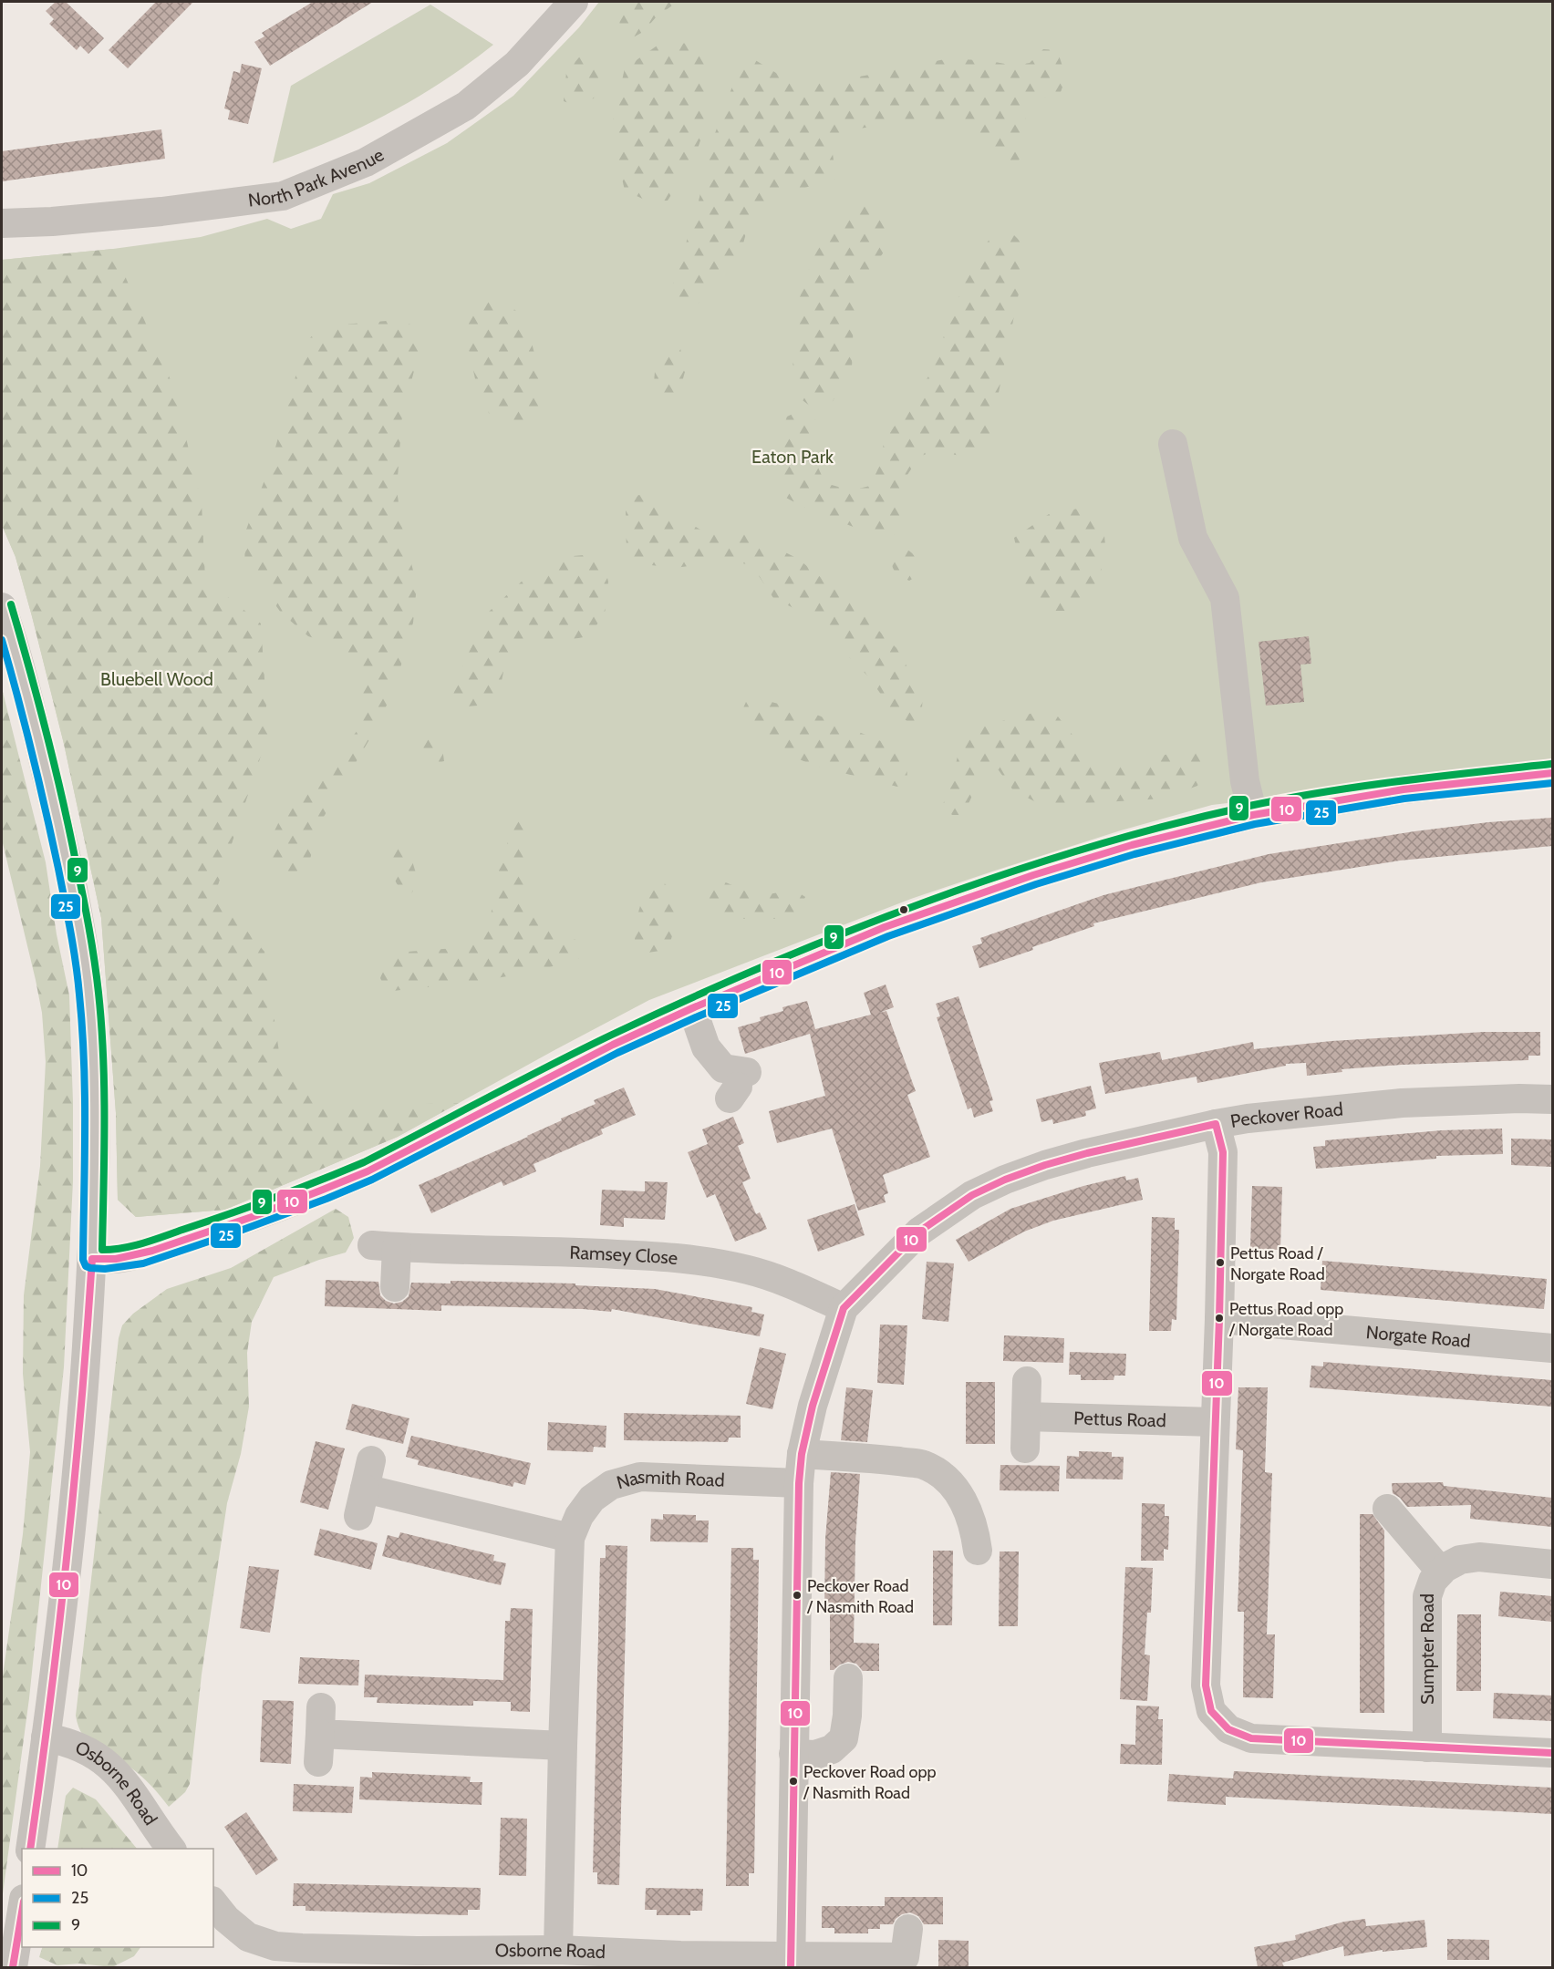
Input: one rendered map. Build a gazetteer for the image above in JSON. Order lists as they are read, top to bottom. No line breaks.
{"streets":{"street":["North Park Avenue","Peckover Road","Ramsey Close","Norgate Road","Pettus Road","Nasmith Road","Sumpter Road","Osborne Road"]},"crossings":[["Peckover Road","Ramsey Close"],["Peckover Road","Nasmith Road"],["Peckover Road","Osborne Road"],["Nasmith Road","Osborne Road"]],"parks":["Eaton Park","Bluebell Wood"],"places":["Pettus Road / Norgate Road","Pettus Road opp / Norgate Road","Peckover Road / Nasmith Road","Peckover Road opp / Nasmith Road"],"lines":["transit line 9","transit line 25","transit line 10"],"legend":["10","25","9"]}
